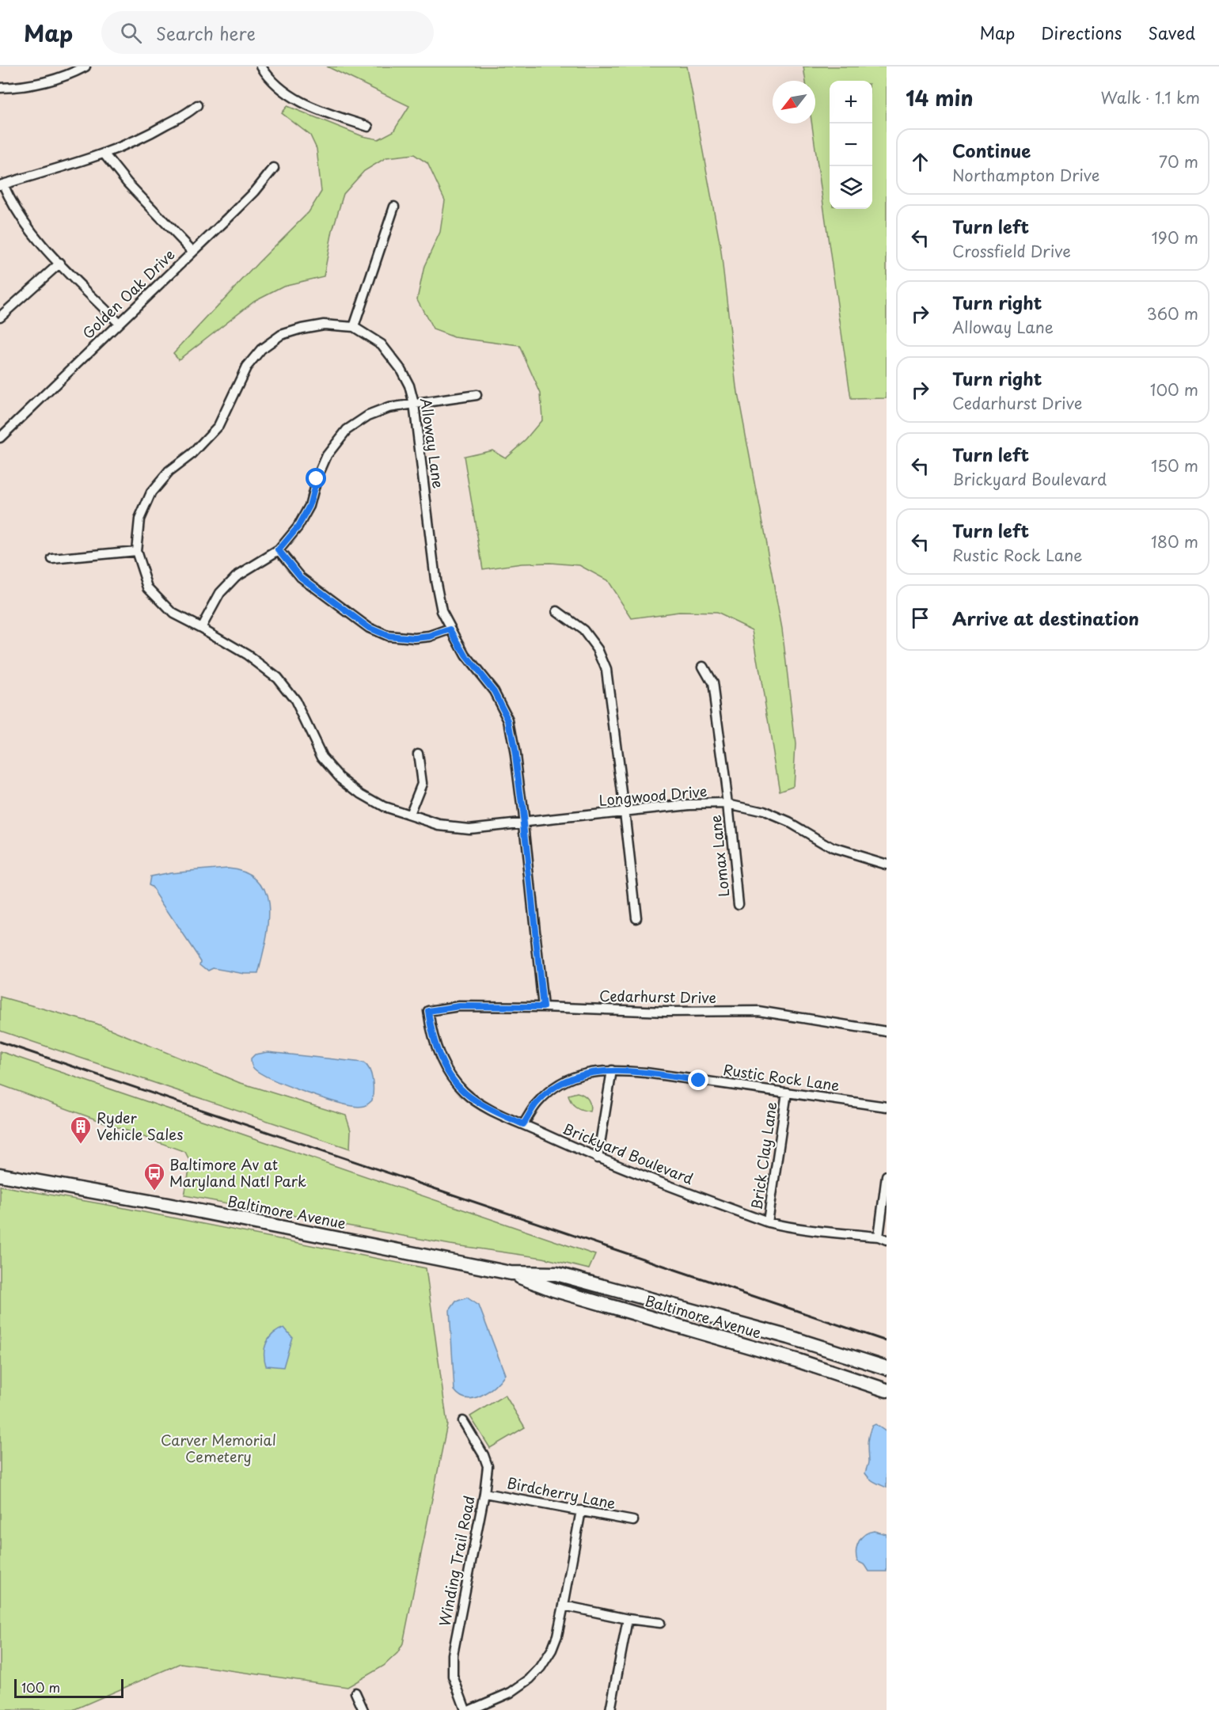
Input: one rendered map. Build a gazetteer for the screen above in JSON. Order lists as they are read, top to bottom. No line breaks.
{"streets":{"main road":["Baltimore Avenue"],"street":["Golden Oak Drive","Alloway Lane","Longwood Drive","Lomax Lane","Cedarhurst Drive","Rustic Rock Lane","Brickyard Boulevard","Brick Clay Lane","Birdcherry Lane","Winding Trail Road"]},"crossings":[["Alloway Lane","Longwood Drive"],["Alloway Lane","Cedarhurst Drive"],["Longwood Drive","Lomax Lane"],["Cedarhurst Drive","Brickyard Boulevard"],["Rustic Rock Lane","Brickyard Boulevard"],["Rustic Rock Lane","Brick Clay Lane"],["Brickyard Boulevard","Brick Clay Lane"],["Birdcherry Lane","Winding Trail Road"]],"parks":["Carver Memorial Cemetery"],"places":{"building":["Ryder Vehicle Sales"],"bus stop":["Baltimore Av at Maryland Natl Park"]},"scale_bar":"100 m","north":"bottom left","page":{"header":"Map","search":"Search here","nav":["Map","Directions","Saved"],"heading":["14 min","Walk · 1.1 km"],"map_buttons":["+","−"],"list":[["Continue","Northampton Drive","70 m"],["Turn left","Crossfield Drive","190 m"],["Turn right","Alloway Lane","360 m"],["Turn right","Cedarhurst Drive","100 m"],["Turn left","Brickyard Boulevard","150 m"],["Turn left","Rustic Rock Lane","180 m"],"Arrive at destination"],"scale":"100 m"}}
